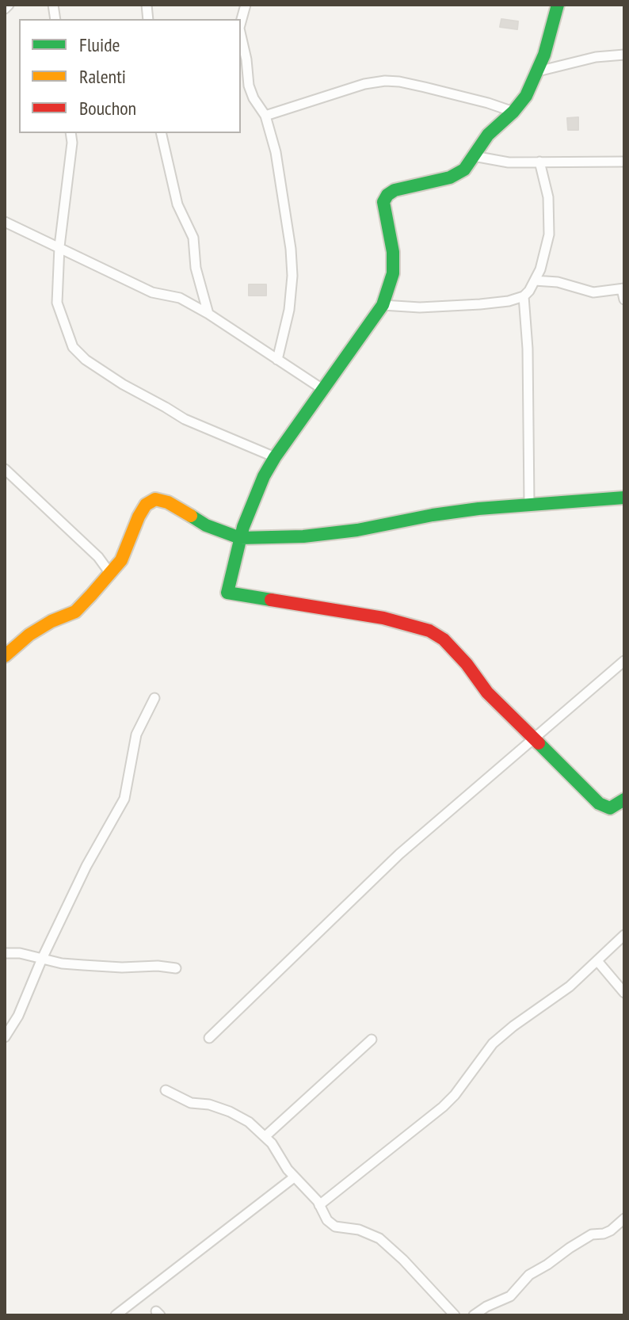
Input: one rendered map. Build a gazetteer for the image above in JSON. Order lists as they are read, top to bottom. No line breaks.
{"legend":["Fluide","Ralenti","Bouchon"]}
